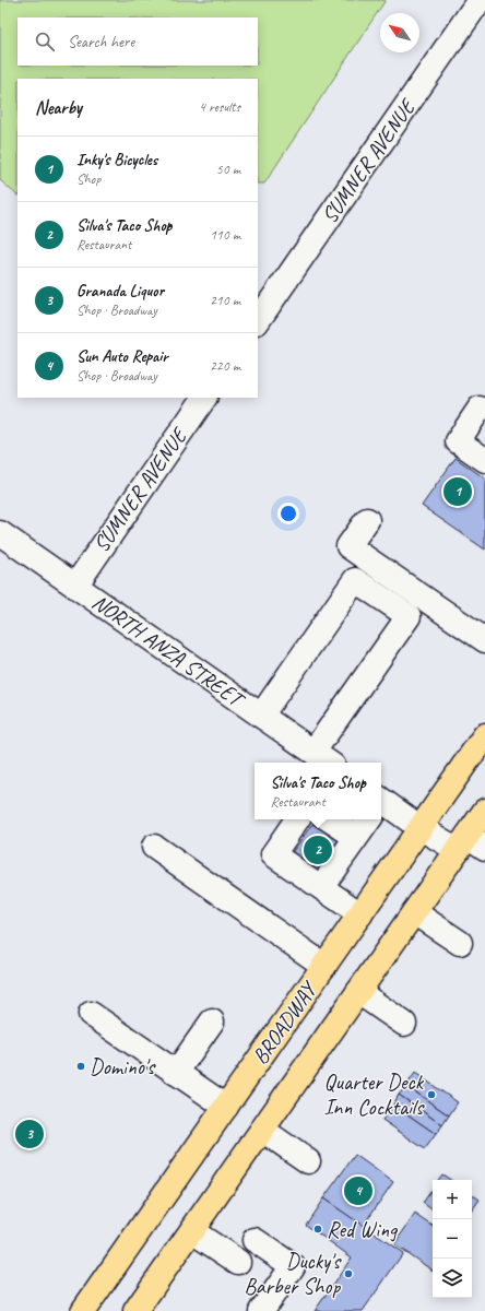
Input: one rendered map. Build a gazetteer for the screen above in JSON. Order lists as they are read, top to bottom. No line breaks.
{"streets":{"main road":["BROADWAY"],"street":["SUMNER AVENUE","NORTH ANZA STREET"]},"crossings":[["SUMNER AVENUE","NORTH ANZA STREET"]],"places":["Domino's","Quarter Deck Inn Cocktails","Red Wing","Ducky's Barber Shop"],"north":"top left","page":{"search":"Search here","heading":["Nearby","4 results"],"list":[{"mark":"1","name":"Inky's Bicycles","note":"Shop","value":"50 m"},{"mark":"2","name":"Silva's Taco Shop","note":"Restaurant","value":"110 m"},{"mark":"3","name":"Granada Liquor","note":"Shop · Broadway","value":"210 m"},{"mark":"4","name":"Sun Auto Repair","note":"Shop · Broadway","value":"220 m"}],"pins":["1","2","3","4"],"popup":["Silva's Taco Shop","Restaurant"],"map_buttons":["+","−"]}}
